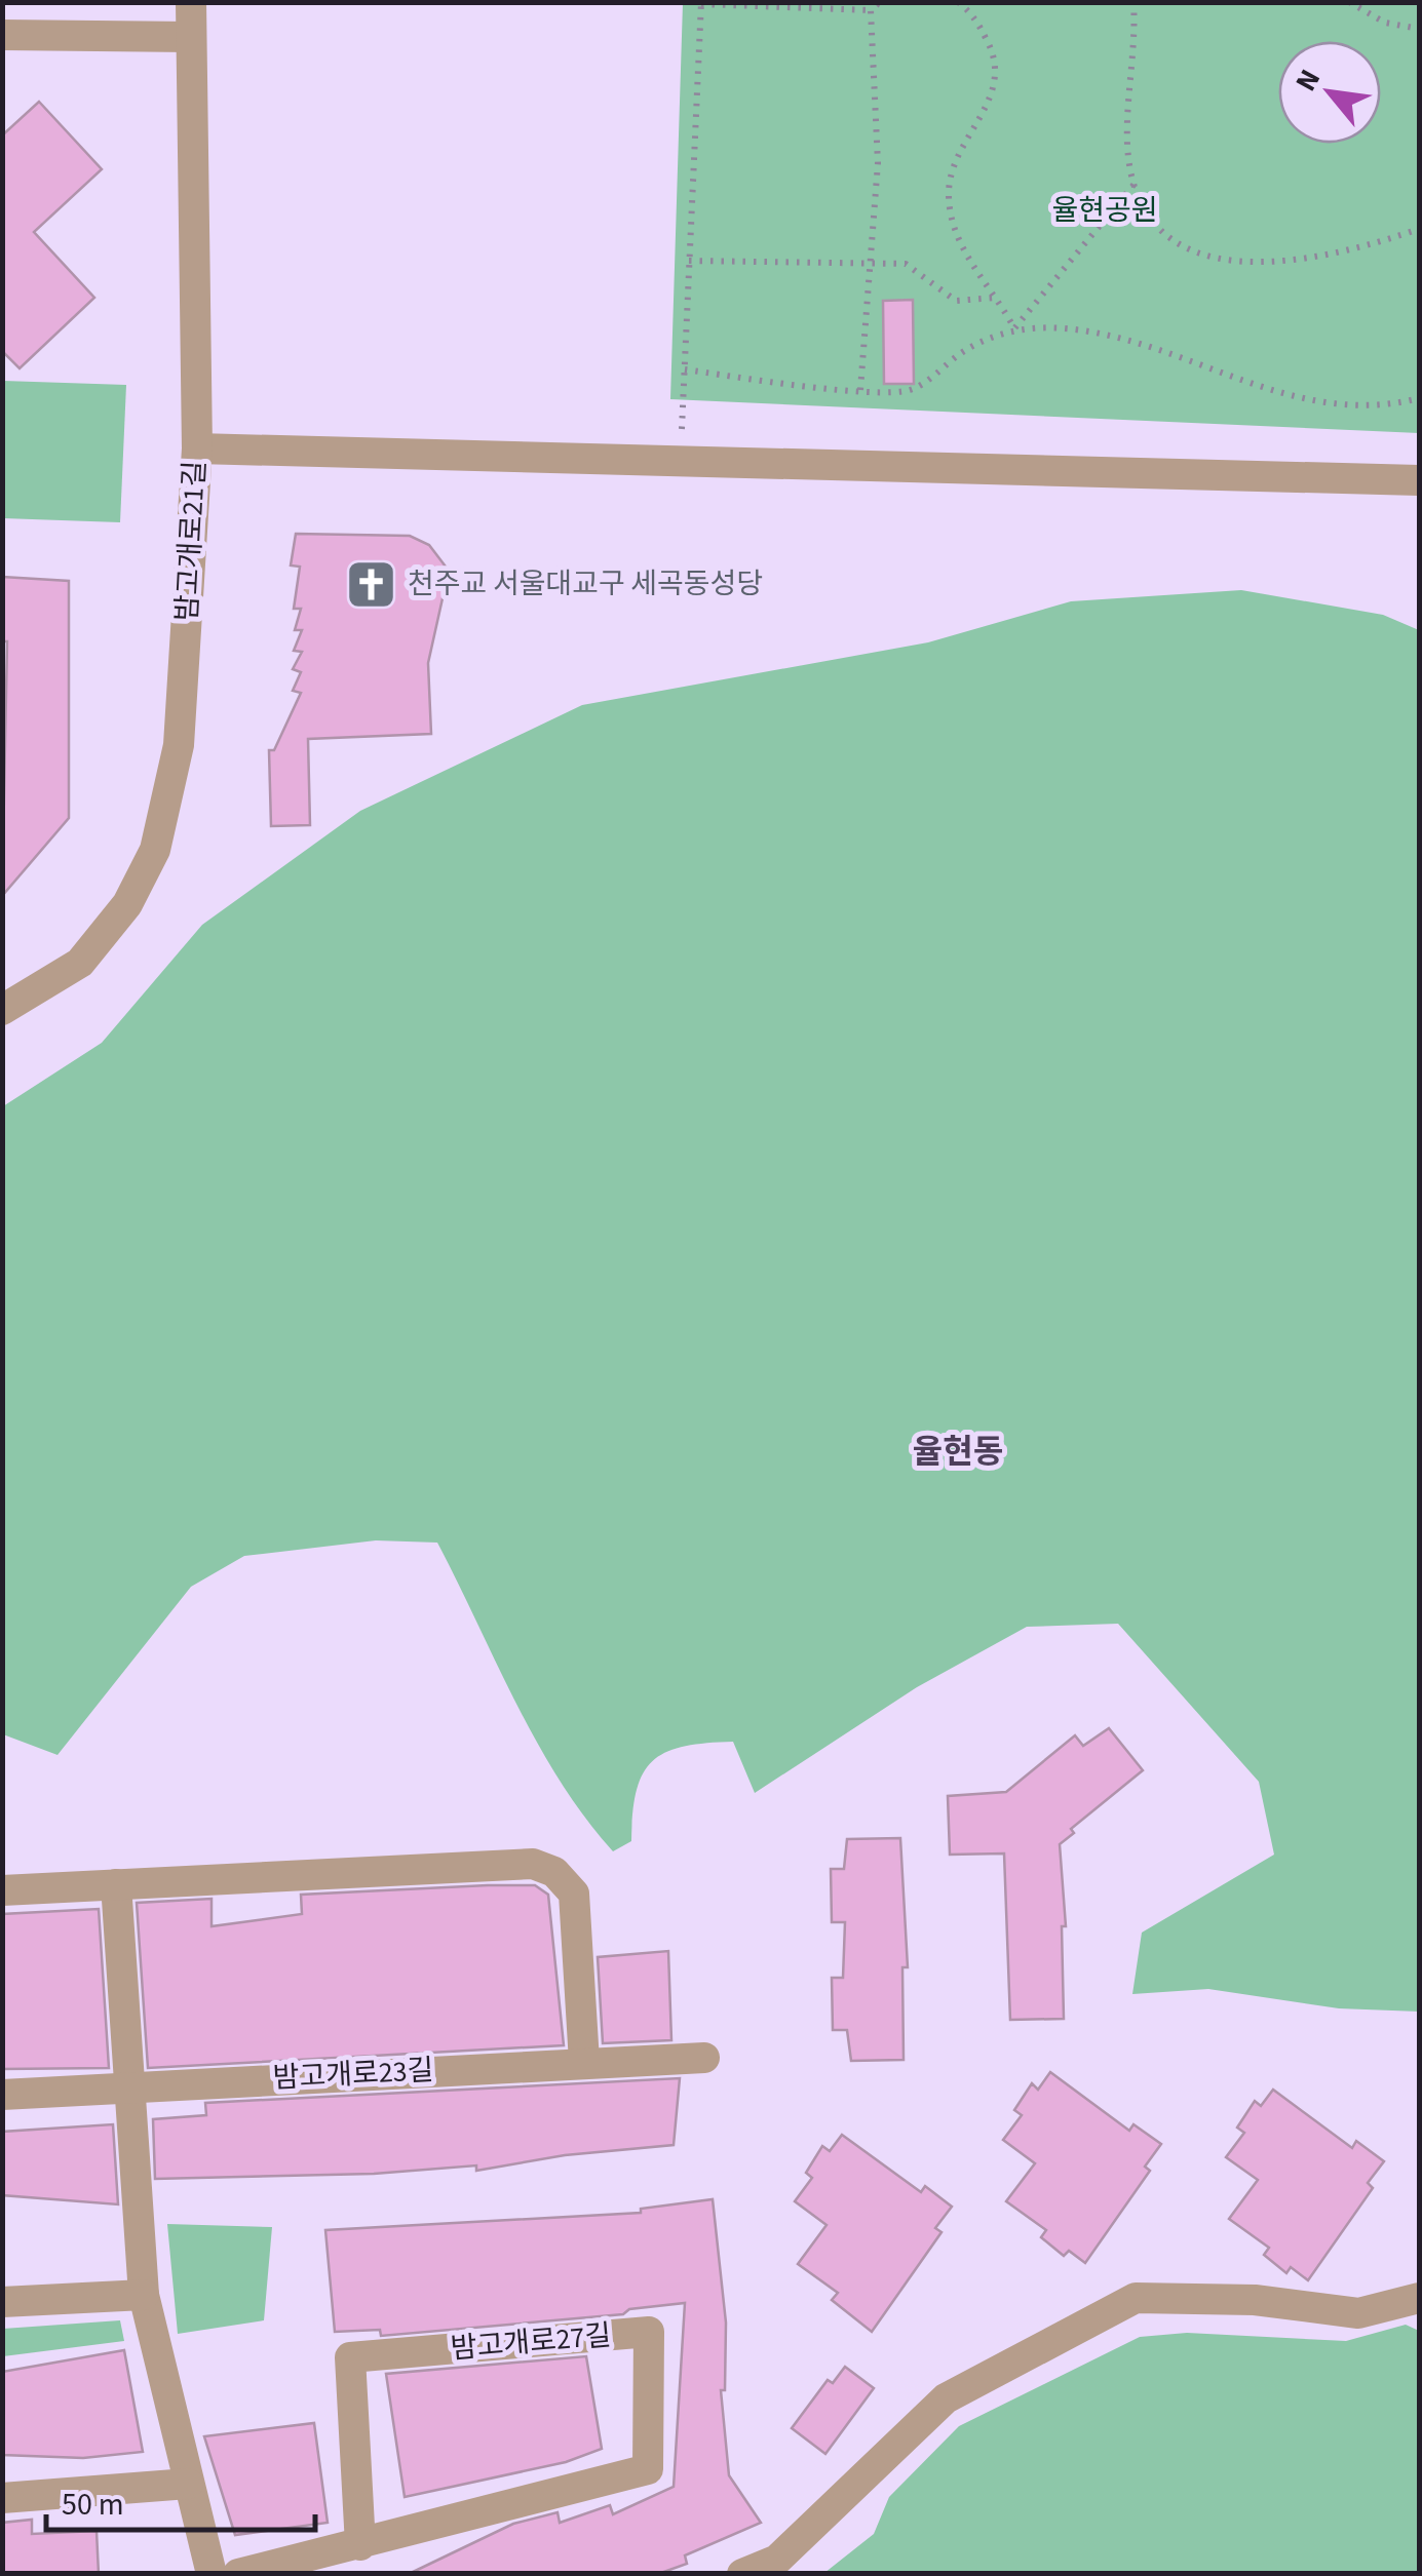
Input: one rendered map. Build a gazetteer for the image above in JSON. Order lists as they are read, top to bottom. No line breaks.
{"streets":{"street":["밤고개로21길","밤고개로23길","밤고개로27길"]},"districts":["율현동"],"parks":["율현공원"],"places":{"church":["천주교 서울대교구 세곡동성당"]},"scale_bar":"50 m","north":"top left"}
